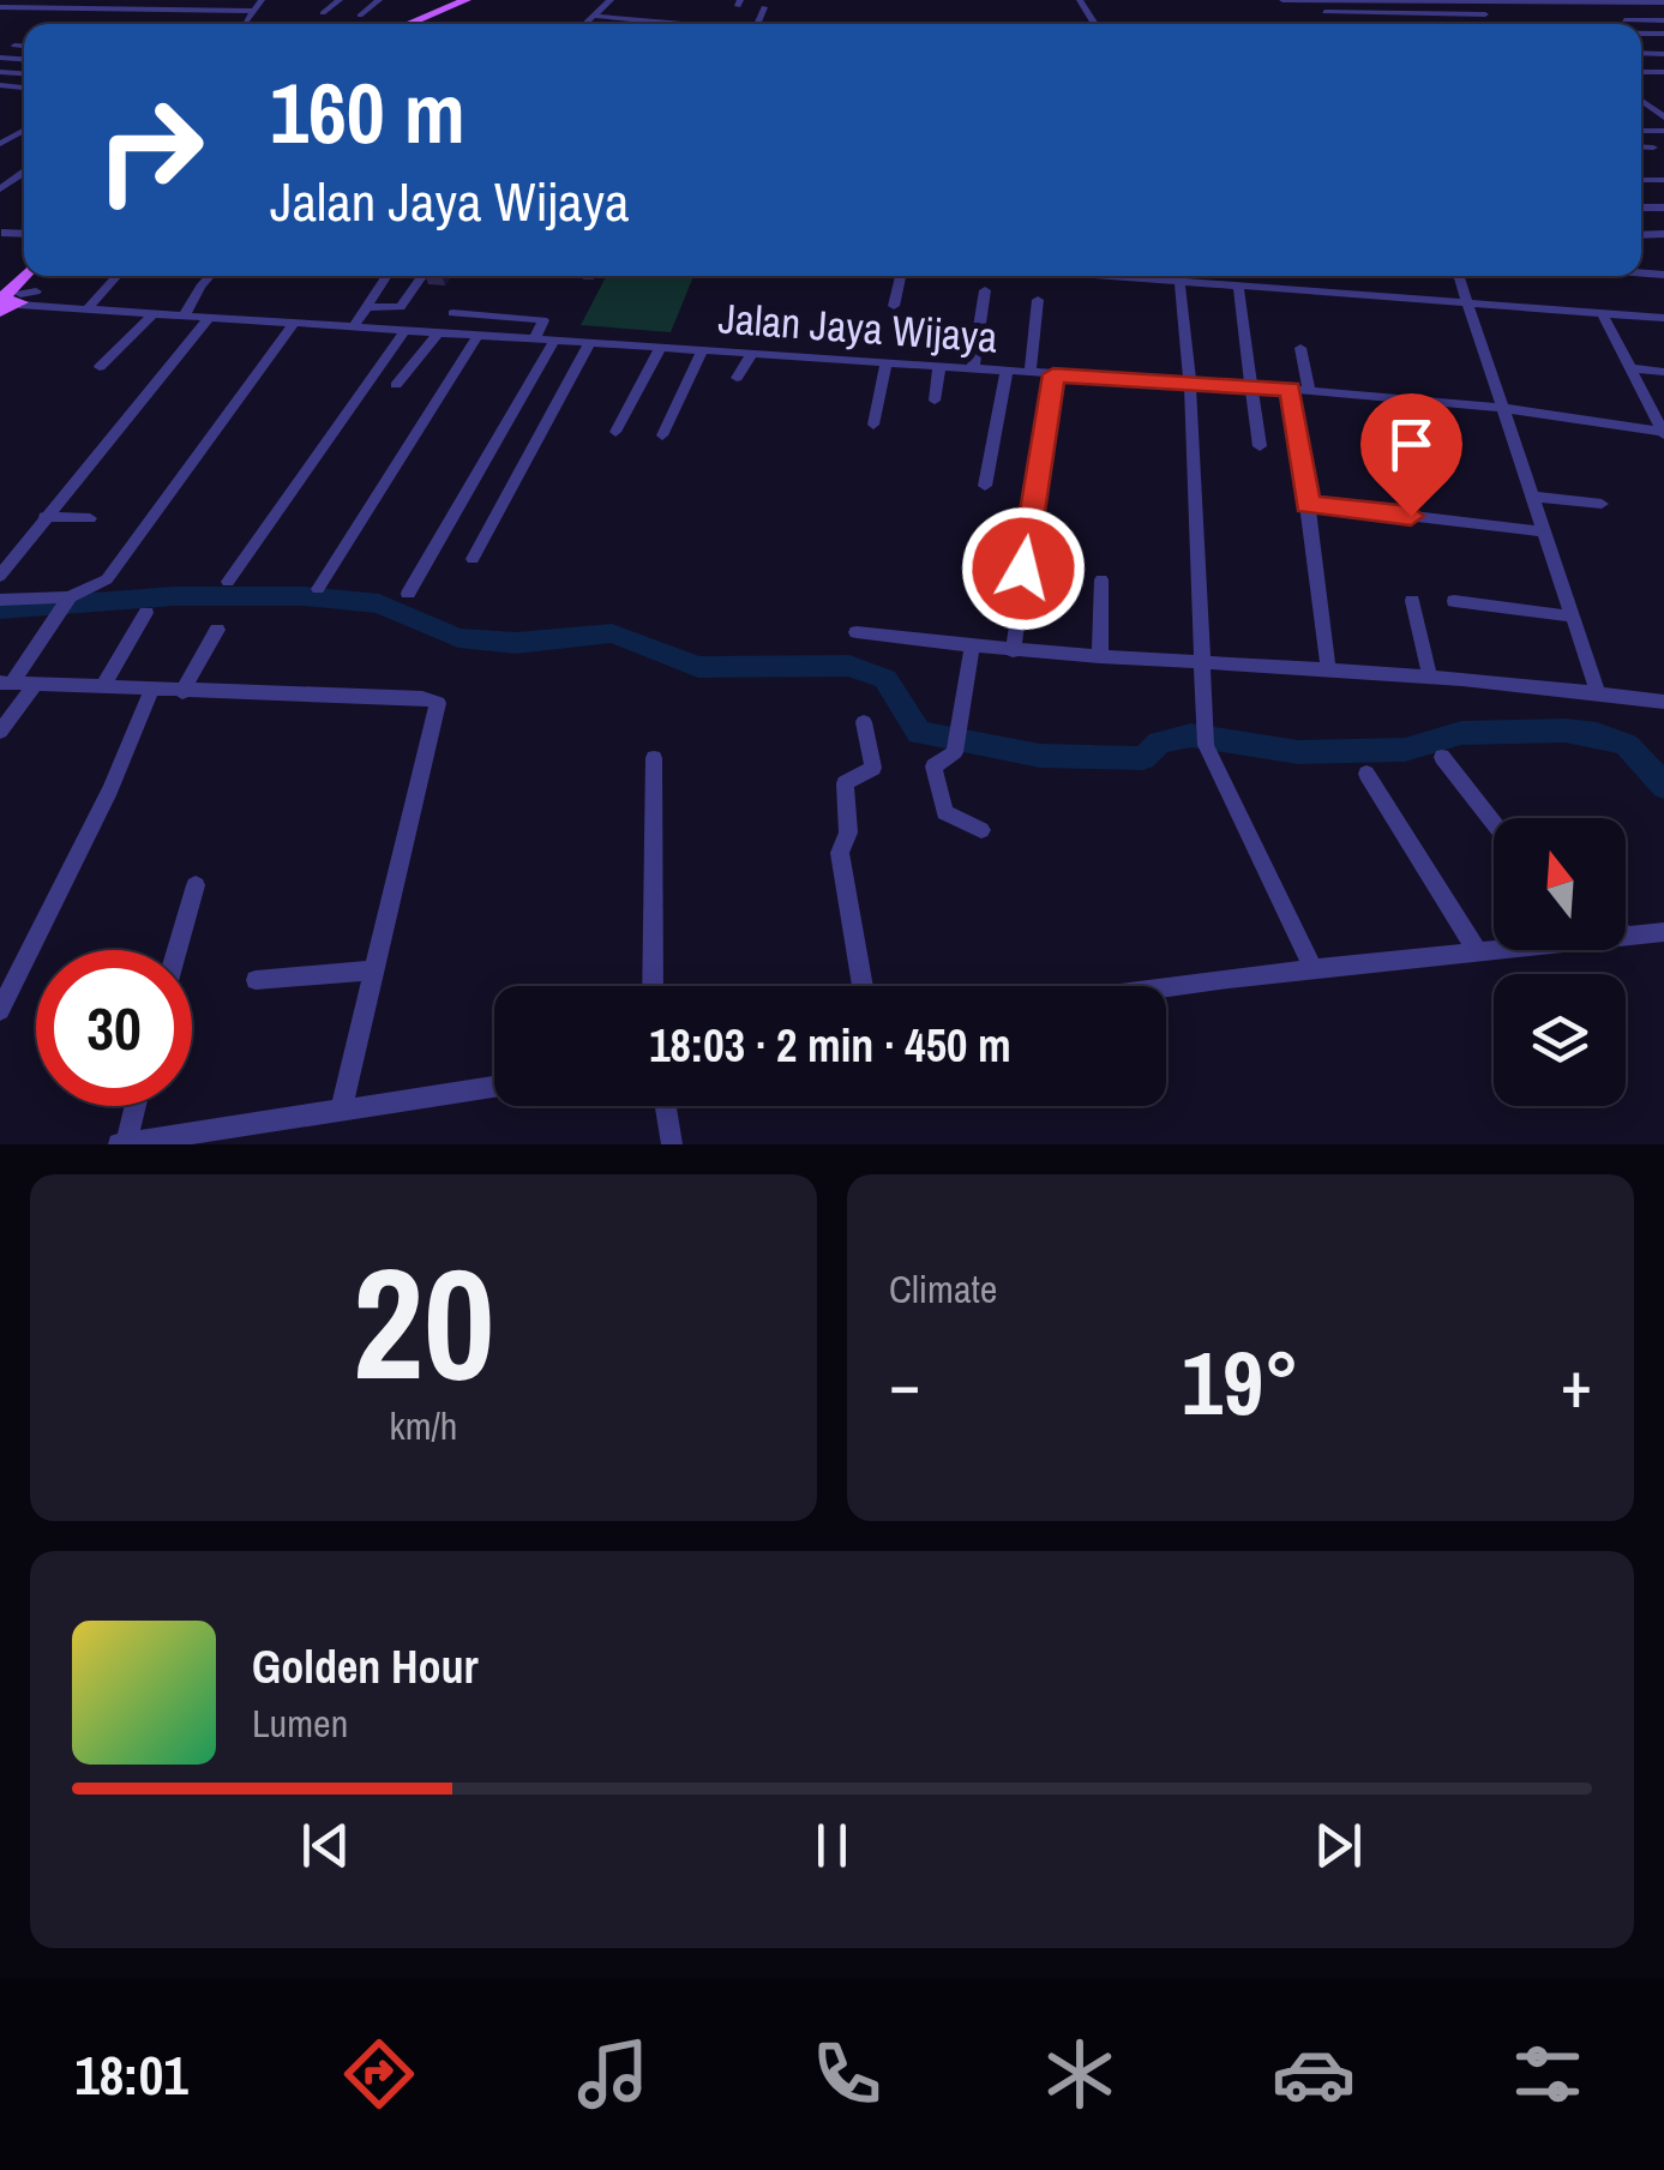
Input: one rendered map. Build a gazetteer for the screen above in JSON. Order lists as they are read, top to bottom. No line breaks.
{"streets":{"street":["Jalan Jaya Wijaya"]},"north":"top","page":{"turn":["160 m","Jalan Jaya Wijaya"],"limit":"30","trip":"18:03 · 2 min · 450 m","tile":[["20","km/h"],"Climate"],"heat":["−","19°","+"],"song":["Golden Hour","Lumen"],"tabs":"18:01"}}
